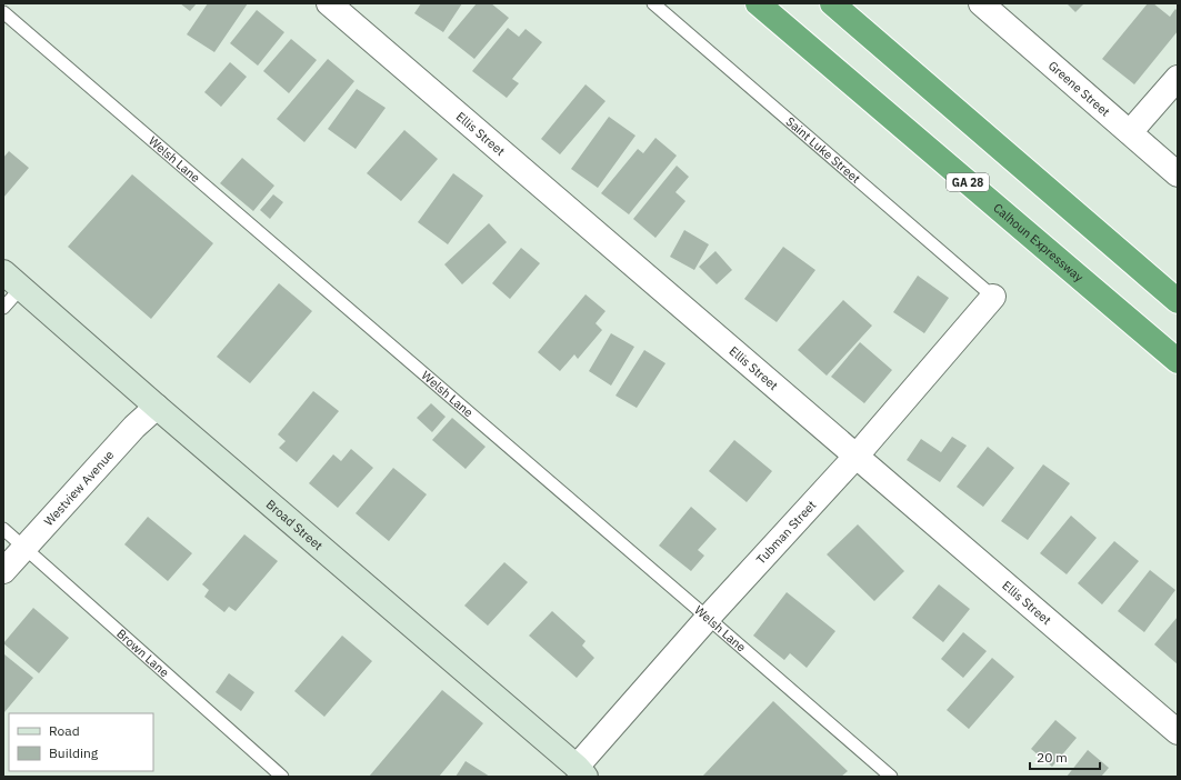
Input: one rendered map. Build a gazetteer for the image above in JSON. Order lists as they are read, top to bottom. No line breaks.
{"streets":{"highway":["GA 28","Calhoun Expressway"],"main road":["Broad Street"],"street":["Greene Street","Ellis Street","Westview Avenue","Tubman Street"],"lane":["Saint Luke Street","Welsh Lane","Brown Lane"]},"crossings":[["Ellis Street","Tubman Street"],["Saint Luke Street","Tubman Street"],["Welsh Lane","Tubman Street"],["Westview Avenue","Broad Street"],["Westview Avenue","Brown Lane"],["Broad Street","Tubman Street"]],"legend":["Road","Building"],"scale_bar":"20 m"}
